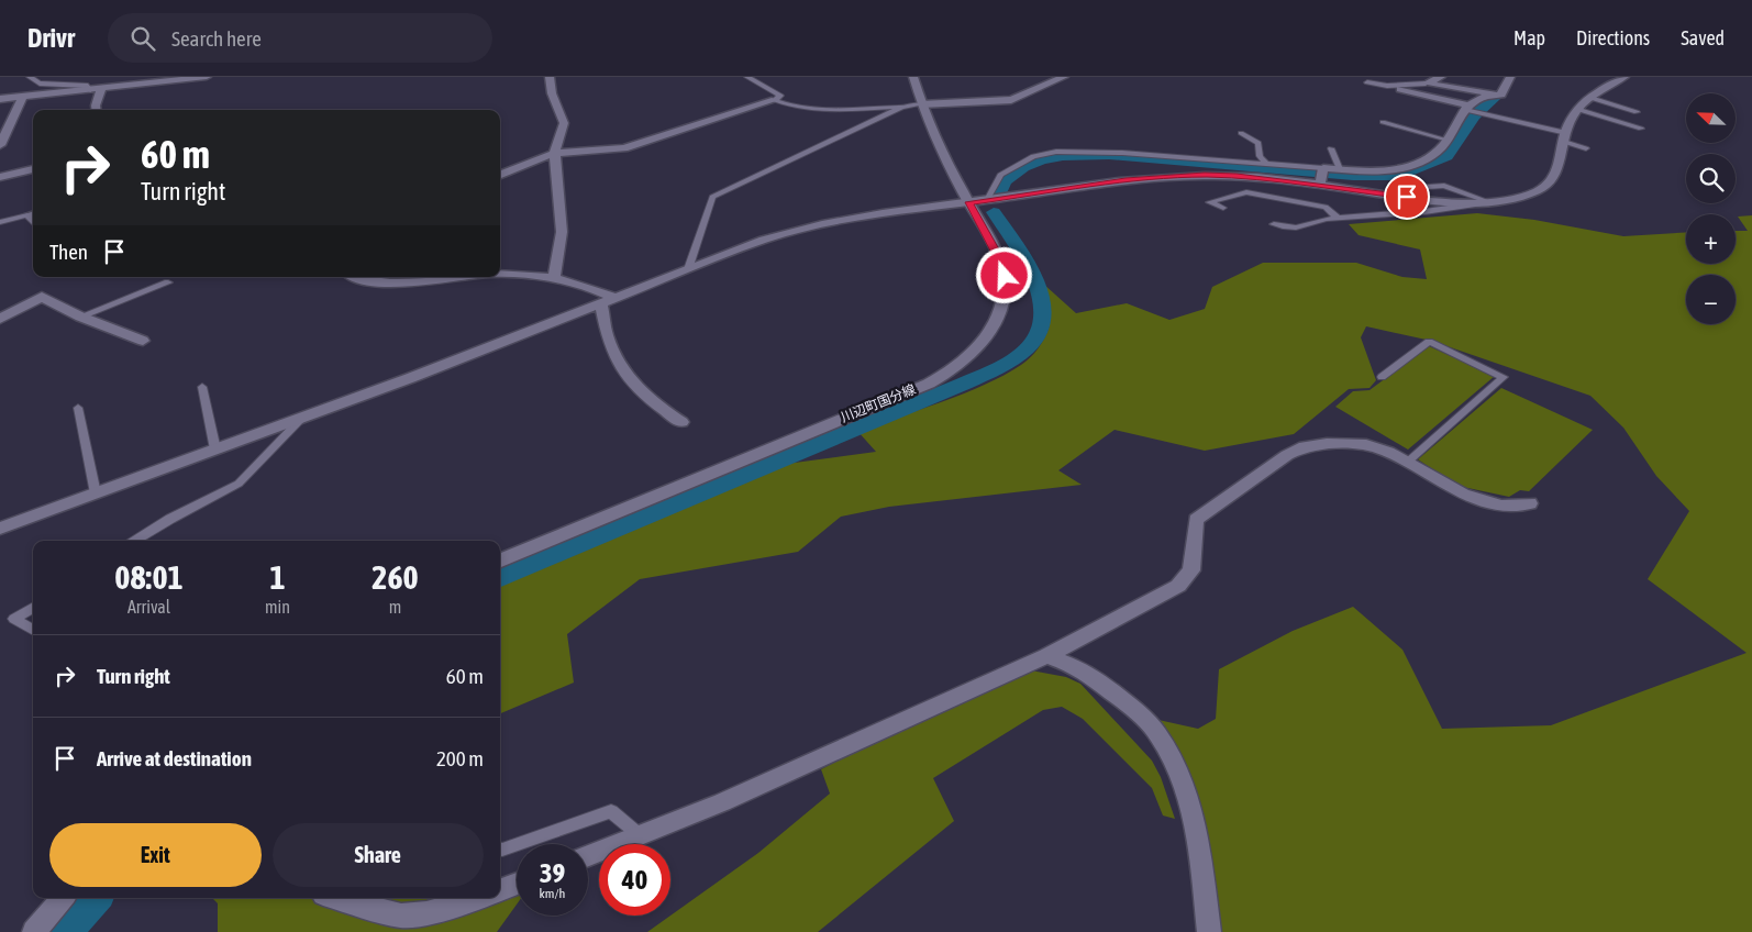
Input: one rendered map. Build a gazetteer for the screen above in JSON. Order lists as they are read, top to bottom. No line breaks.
{"streets":{"street":["川辺町国分線"]},"north":"top left","page":{"header":"Drivr","search":"Search here","nav":["Map","Directions","Saved"],"map_buttons":["+","−"],"turn":["60 m","Turn right"],"then":"Then","eta":["08:01","Arrival","1","min","260","m"],"list":[{"name":"Turn right","value":"60 m"},{"name":"Arrive at destination","value":"200 m"}],"buttons":["Exit","Share"],"speed":"39 km/h","limit":"40"}}
